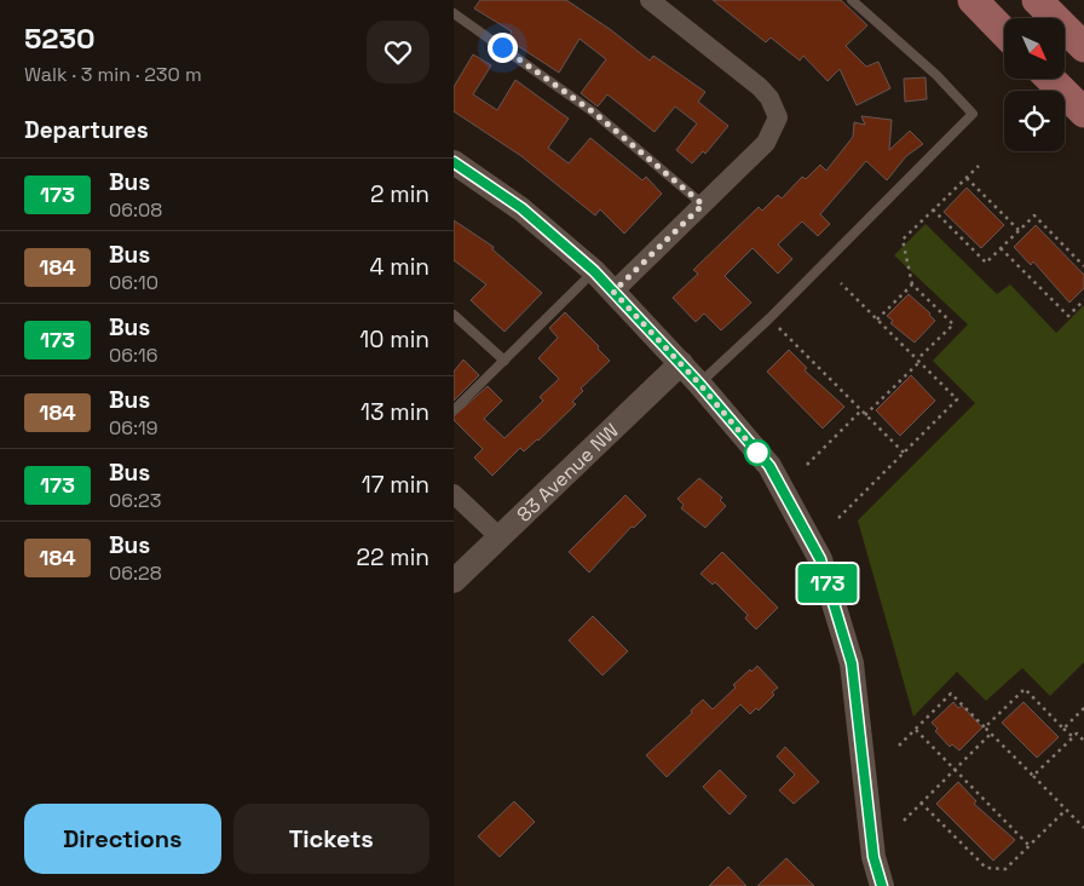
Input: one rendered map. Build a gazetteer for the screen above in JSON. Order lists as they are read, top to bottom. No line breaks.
{"streets":{"street":["83 Avenue NW"]},"lines":["bus line 173"],"north":"bottom right","page":{"heading":[["5230","Walk · 3 min · 230 m"],"Departures"],"on_map":"173","list":[{"mark":"173","name":"Bus","note":"06:08","value":"2 min"},{"mark":"184","name":"Bus","note":"06:10","value":"4 min"},{"mark":"173","name":"Bus","note":"06:16","value":"10 min"},{"mark":"184","name":"Bus","note":"06:19","value":"13 min"},{"mark":"173","name":"Bus","note":"06:23","value":"17 min"},{"mark":"184","name":"Bus","note":"06:28","value":"22 min"}],"buttons":["Directions","Tickets"]}}
